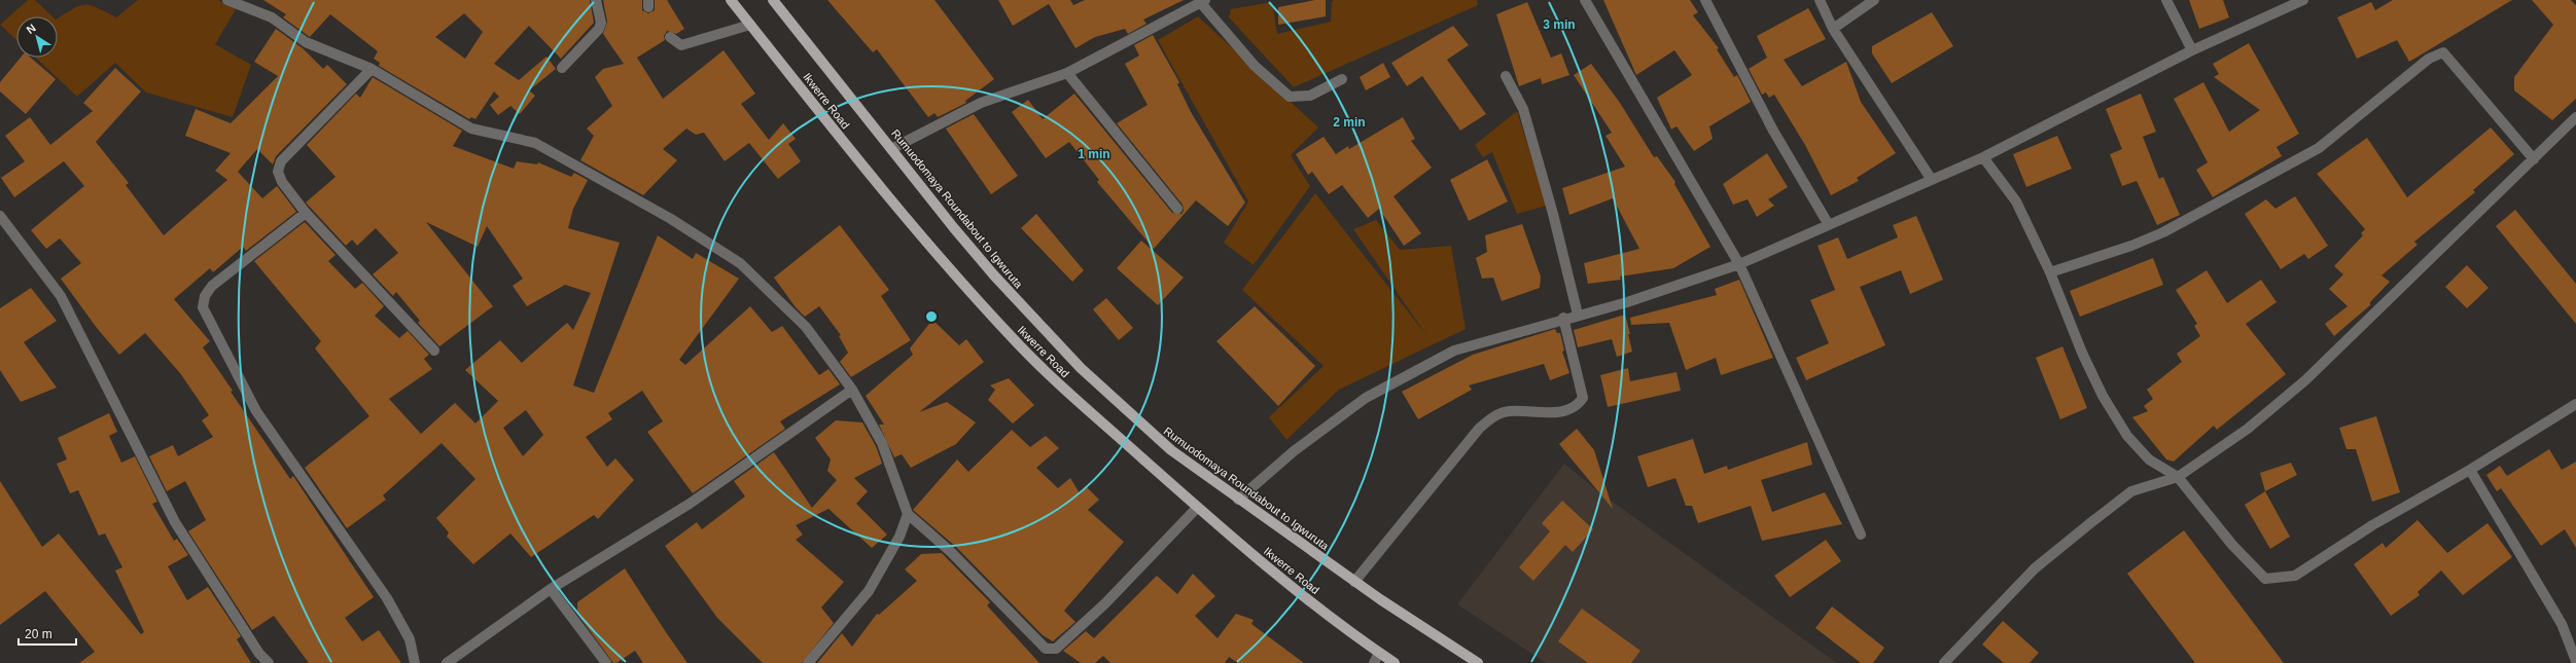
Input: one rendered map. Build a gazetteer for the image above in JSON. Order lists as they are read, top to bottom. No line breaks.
{"streets":{"main road":["Ikwerre Road","Rumuodomaya Roundabout to Igwuruta"]},"scale_bar":"20 m","north":"top left","rings":["3 min","2 min","1 min"]}
